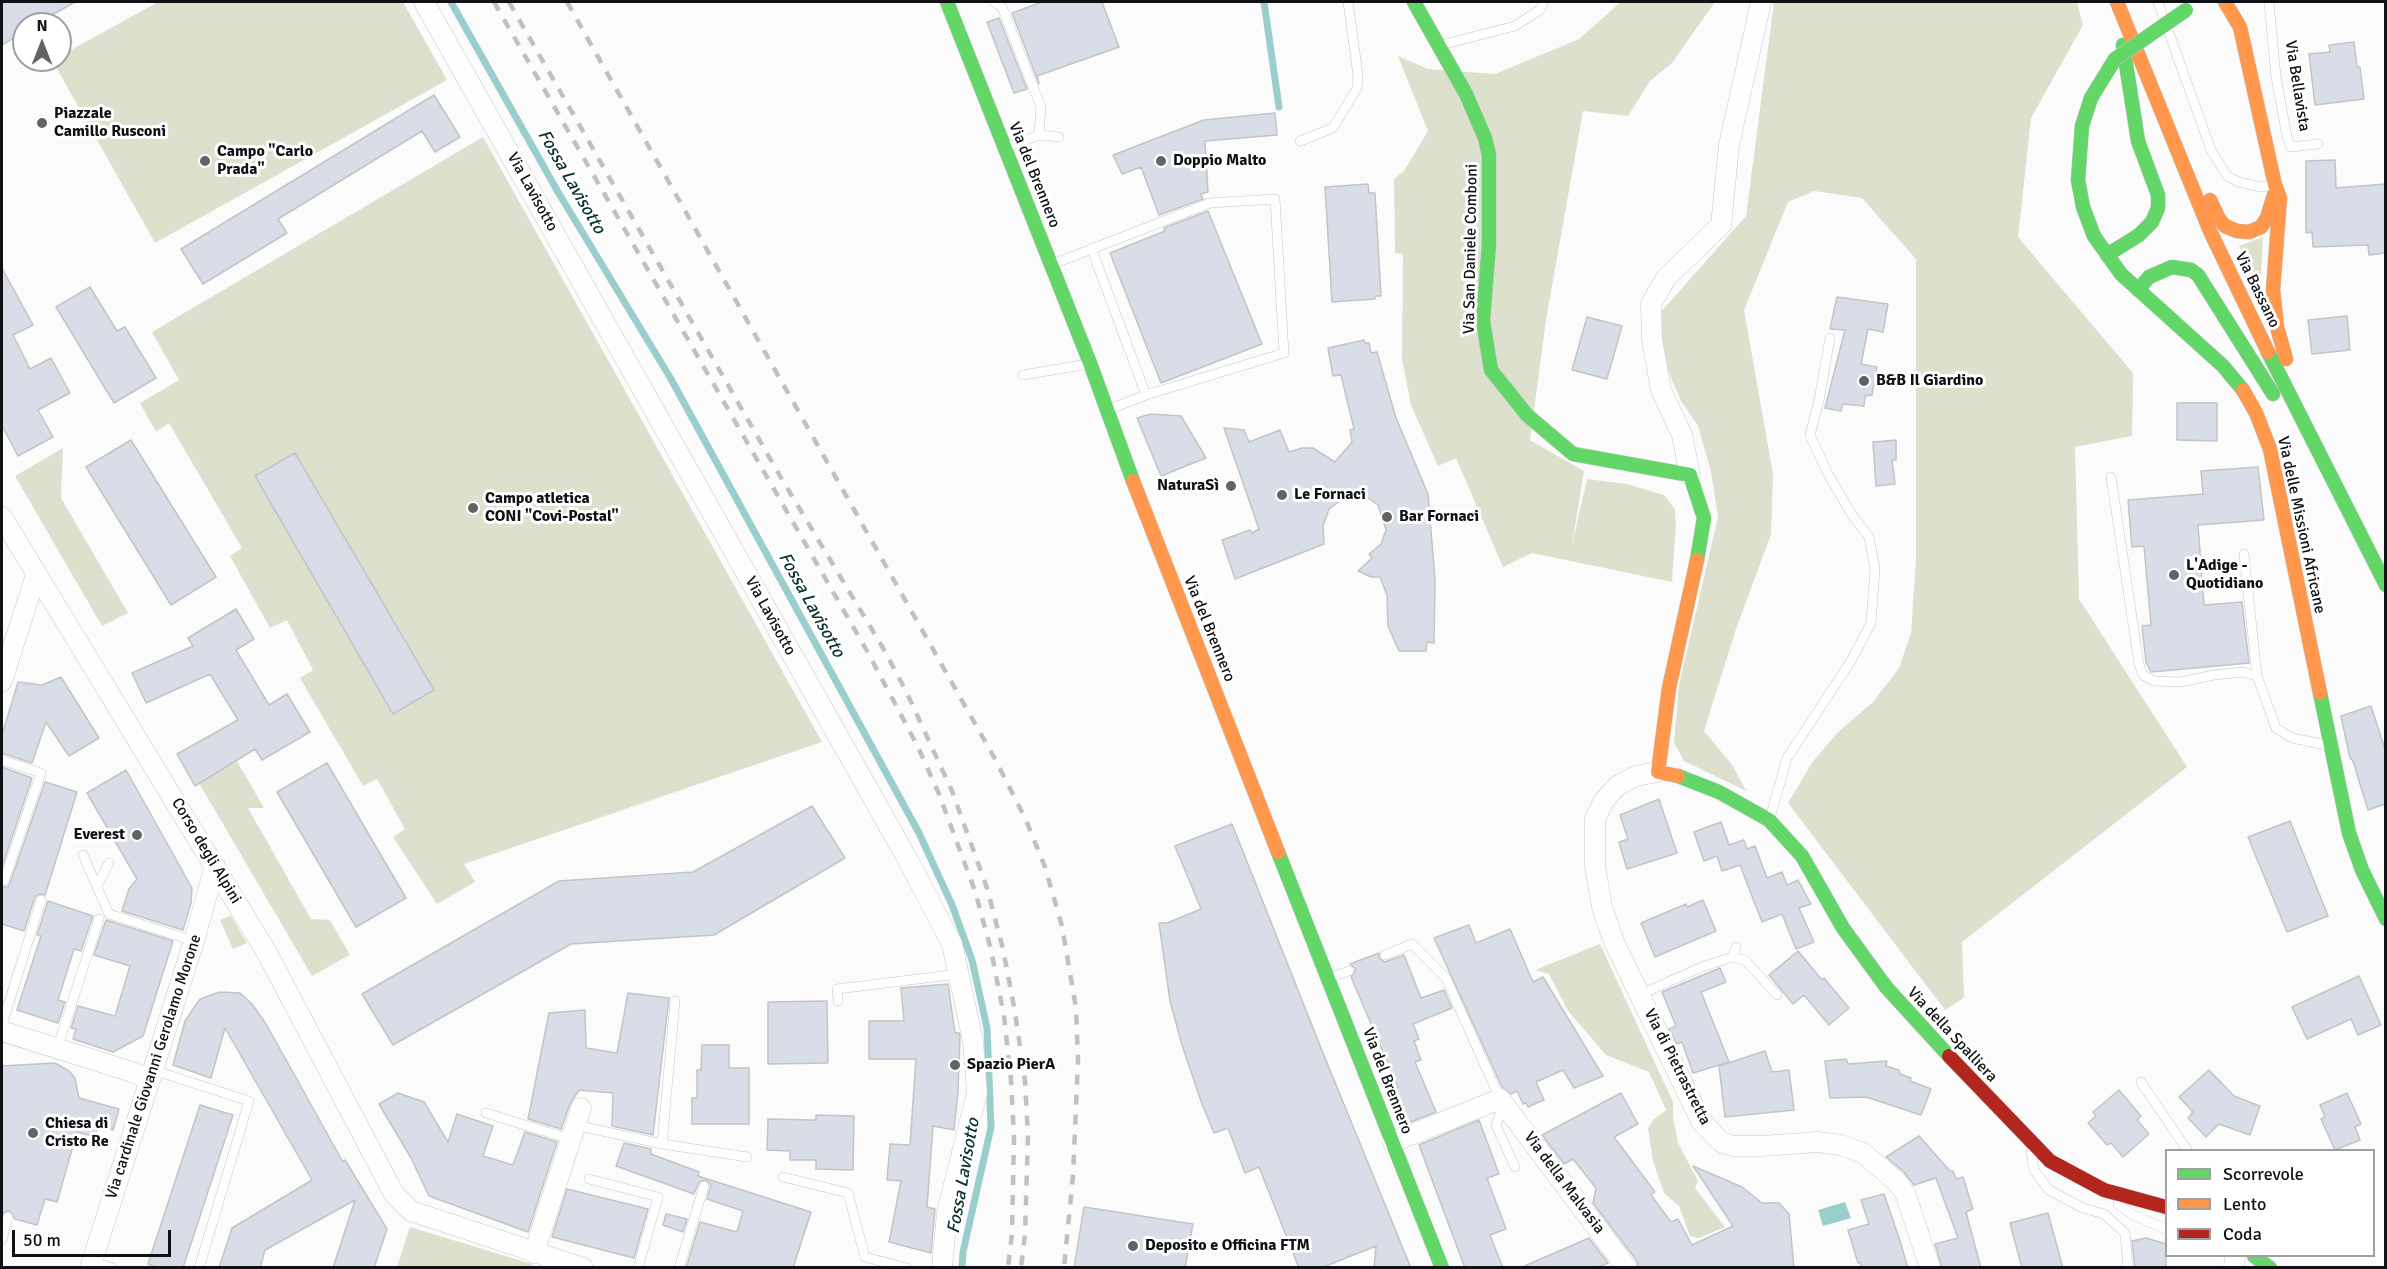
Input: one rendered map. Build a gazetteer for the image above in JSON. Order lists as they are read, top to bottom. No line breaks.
{"streets":{"main road":["Via del Brennero","Via San Daniele Comboni","Via Bassano","Via delle Missioni Africane","Via della Spalliera"],"street":["Via Lavisotto","Corso degli Alpini","Via cardinale Giovanni Gerolamo Morone","Via di Pietrastretta","Via della Malvasia"],"lane":["Via Bellavista"]},"crossings":[["Corso degli Alpini","Via cardinale Giovanni Gerolamo Morone"],["Via della Spalliera","Via di Pietrastretta"]],"water":["Fossa Lavisotto"],"places":["Piazzale Camillo Rusconi","Campo \"Carlo Prada\"","Doppio Malto","B&B Il Giardino","NaturaSì","Le Fornaci","Campo atletica CONI \"Covi-Postal\"","Bar Fornaci","L'Adige - Quotidiano","Everest","Spazio PierA","Chiesa di Cristo Re","Deposito e Officina FTM"],"legend":["Scorrevole","Lento","Coda"],"scale_bar":"50 m","north":"top"}
